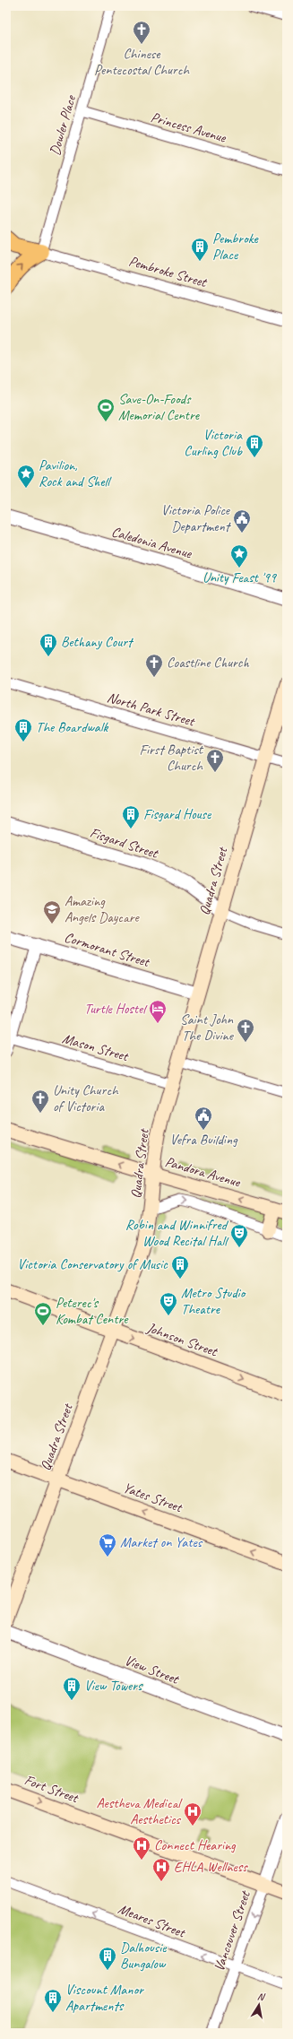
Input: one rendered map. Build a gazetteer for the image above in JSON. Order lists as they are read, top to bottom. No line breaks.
{"streets":{"main road":["Quadra Street","Pandora Avenue","Johnson Street","Yates Street","Fort Street"],"street":["Dowler Place","Princess Avenue","Pembroke Street","Caledonia Avenue","North Park Street","Fisgard Street","Cormorant Street","Mason Street","View Street","Meares Street","Vancouver Street"]},"crossings":[["Dowler Place","Princess Avenue"],["Dowler Place","Pembroke Street"],["North Park Street","Quadra Street"],["Fisgard Street","Quadra Street"],["Quadra Street","Cormorant Street"],["Quadra Street","Mason Street"],["Quadra Street","Pandora Avenue"],["Quadra Street","Johnson Street"],["Quadra Street","Yates Street"],["Fort Street","Vancouver Street"],["Meares Street","Vancouver Street"]],"one_way":["Pandora Avenue","Johnson Street","Yates Street","Fort Street","Meares Street","Vancouver Street"],"places":{"church":["Chinese Pentecostal Church","Coastline Church","First Baptist Church","Saint John The Divine","Unity Church of Victoria"],"building":["Pembroke Place","Victoria Curling Club","Bethany Court","The Boardwalk","Fisgard House","Victoria Conservatory of Music","View Towers","Dalhousie Bungalow","Viscount Manor Apartments"],"sports":["Save-On-Foods Memorial Centre","Peterec's Kombat Centre"],"place":["Pavilion, Rock and Shell","Unity Feast '99"],"public building":["Victoria Police Department","Vefra Building"],"school or university":["Amazing Angels Daycare"],"hotel":["Turtle Hostel"],"theatre":["Robin and Winnifred Wood Recital Hall","Metro Studio Theatre"],"supermarket":["Market on Yates"],"hospital":["Aestheva Medical Aesthetics","Connect Hearing","EHLA Wellness"]},"north":"top"}
